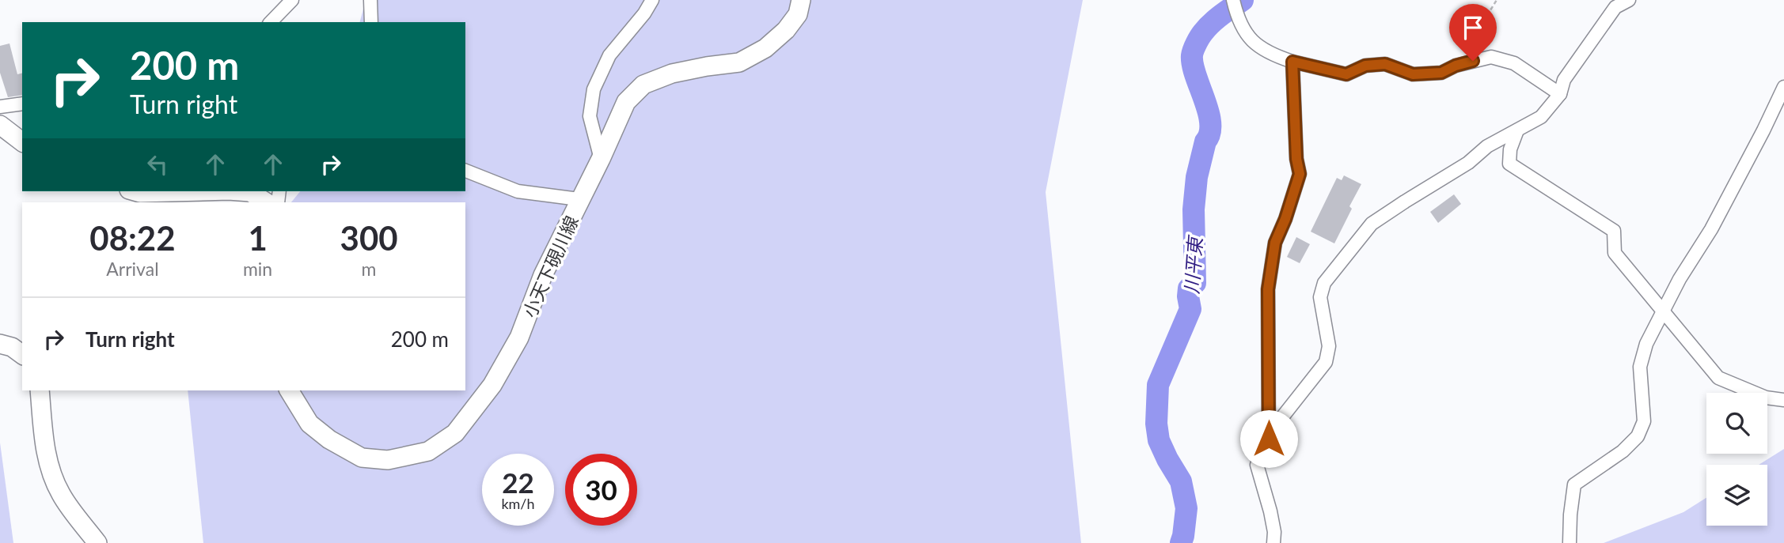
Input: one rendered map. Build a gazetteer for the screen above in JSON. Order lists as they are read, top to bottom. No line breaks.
{"streets":{"main road":["小天下硯川線"]},"water":["川平東"],"page":{"turn":["200 m","Turn right"],"eta":["08:22","Arrival","1","min","300","m"],"list":[{"name":"Turn right","value":"200 m"}],"speed":"22 km/h","limit":"30"}}
